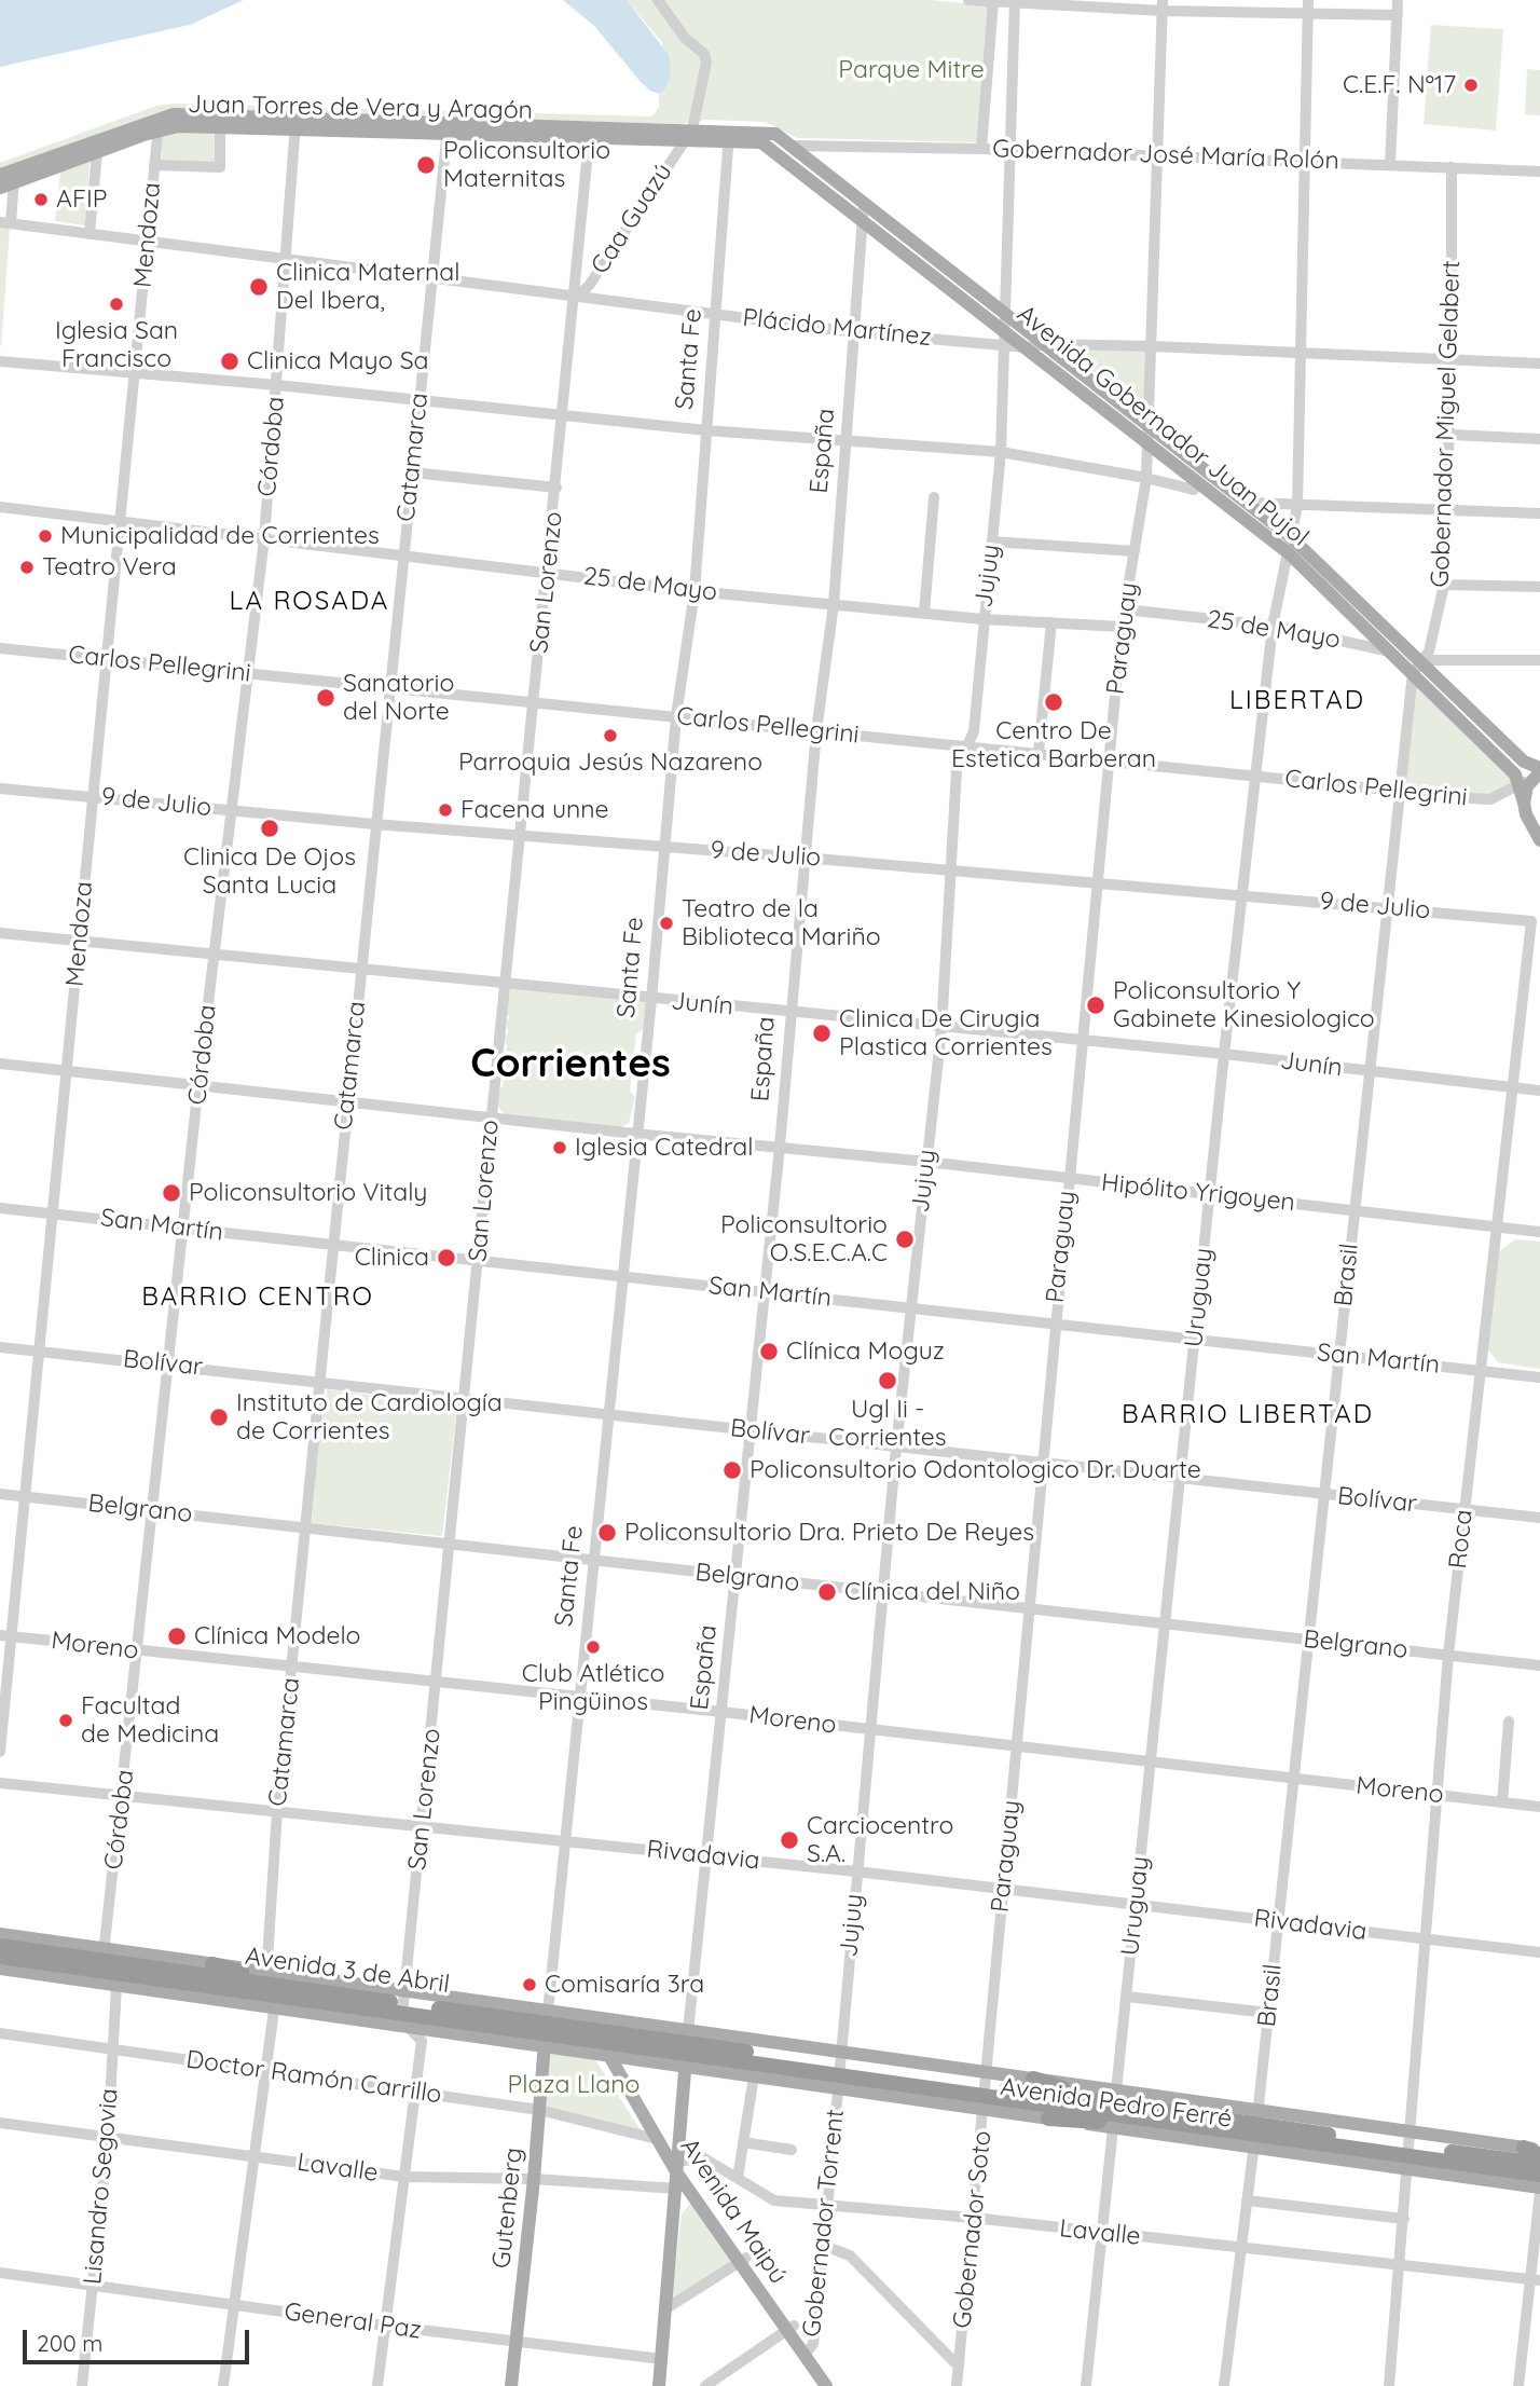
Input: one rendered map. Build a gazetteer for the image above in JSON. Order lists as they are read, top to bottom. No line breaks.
{"streets":{"highway":["Avenida 3 de Abril","Avenida Pedro Ferré"],"main road":["Juan Torres de Vera y Aragón","Avenida Gobernador Juan Pujol","Gutenberg","Avenida Maipú"],"street":["Gobernador José María Rolón","Caa Guazú","Mendoza","Plácido Martínez","Santa Fe","Gobernador Miguel Gelabert","Córdoba","España","Catamarca","Jujuy","San Lorenzo","25 de Mayo","Paraguay","Carlos Pellegrini","9 de Julio","Junín","Hipólito Yrigoyen","San Martín","Brasil","Uruguay","Bolívar","Belgrano","Roca","Moreno","Rivadavia","Doctor Ramón Carrillo","Lavalle","Lisandro Segovia","Gobernador Torrent","Gobernador Soto","General Paz"]},"crossings":[["Juan Torres de Vera y Aragón","Caa Guazú"],["Juan Torres de Vera y Aragón","Mendoza"],["Juan Torres de Vera y Aragón","Santa Fe"],["Juan Torres de Vera y Aragón","Avenida Gobernador Juan Pujol"],["Juan Torres de Vera y Aragón","Córdoba"],["Juan Torres de Vera y Aragón","Catamarca"],["Juan Torres de Vera y Aragón","San Lorenzo"],["Gobernador José María Rolón","Gobernador Miguel Gelabert"],["Gobernador José María Rolón","Avenida Gobernador Juan Pujol"],["Gobernador José María Rolón","Jujuy"],["Gobernador José María Rolón","Paraguay"],["Gobernador José María Rolón","Uruguay"],["Caa Guazú","Plácido Martínez"],["Caa Guazú","San Lorenzo"],["Mendoza","Plácido Martínez"],["Mendoza","25 de Mayo"],["Mendoza","Carlos Pellegrini"],["Mendoza","9 de Julio"],["Mendoza","Junín"],["Mendoza","Hipólito Yrigoyen"],["Mendoza","San Martín"],["Mendoza","Bolívar"],["Mendoza","Belgrano"],["Mendoza","Moreno"],["Plácido Martínez","Santa Fe"],["Plácido Martínez","Gobernador Miguel Gelabert"],["Plácido Martínez","Avenida Gobernador Juan Pujol"],["Plácido Martínez","Córdoba"],["Plácido Martínez","España"],["Plácido Martínez","Catamarca"],["Plácido Martínez","Jujuy"],["Plácido Martínez","San Lorenzo"],["Plácido Martínez","Paraguay"],["Plácido Martínez","Uruguay"],["Santa Fe","Avenida Gobernador Juan Pujol"],["Santa Fe","25 de Mayo"],["Santa Fe","Carlos Pellegrini"],["Santa Fe","9 de Julio"],["Santa Fe","Junín"],["Santa Fe","Hipólito Yrigoyen"],["Santa Fe","San Martín"],["Santa Fe","Bolívar"],["Santa Fe","Belgrano"],["Santa Fe","Moreno"],["Santa Fe","Rivadavia"],["Santa Fe","Avenida 3 de Abril"],["Santa Fe","Gutenberg"],["Gobernador Miguel Gelabert","Avenida Gobernador Juan Pujol"],["Gobernador Miguel Gelabert","25 de Mayo"],["Gobernador Miguel Gelabert","Brasil"],["Avenida Gobernador Juan Pujol","España"],["Avenida Gobernador Juan Pujol","Jujuy"],["Avenida Gobernador Juan Pujol","25 de Mayo"],["Avenida Gobernador Juan Pujol","Paraguay"],["Avenida Gobernador Juan Pujol","Carlos Pellegrini"],["Avenida Gobernador Juan Pujol","Brasil"],["Avenida Gobernador Juan Pujol","Uruguay"],["Córdoba","25 de Mayo"],["Córdoba","Carlos Pellegrini"],["Córdoba","9 de Julio"],["Córdoba","Junín"],["Córdoba","Hipólito Yrigoyen"],["Córdoba","San Martín"],["Córdoba","Bolívar"],["Córdoba","Belgrano"],["Córdoba","Moreno"],["Córdoba","Rivadavia"],["Córdoba","Avenida 3 de Abril"],["España","25 de Mayo"],["España","Carlos Pellegrini"],["España","9 de Julio"],["España","Junín"],["España","Hipólito Yrigoyen"],["España","San Martín"],["España","Bolívar"],["España","Belgrano"],["España","Moreno"],["España","Rivadavia"],["España","Avenida 3 de Abril"],["España","Avenida Pedro Ferré"],["Catamarca","25 de Mayo"],["Catamarca","Carlos Pellegrini"],["Catamarca","9 de Julio"],["Catamarca","Junín"],["Catamarca","Hipólito Yrigoyen"],["Catamarca","San Martín"],["Catamarca","Bolívar"],["Catamarca","Belgrano"],["Catamarca","Moreno"],["Catamarca","Rivadavia"],["Catamarca","Avenida 3 de Abril"],["Catamarca","Doctor Ramón Carrillo"],["Catamarca","Lavalle"],["Catamarca","General Paz"],["Jujuy","25 de Mayo"],["Jujuy","Carlos Pellegrini"],["Jujuy","9 de Julio"],["Jujuy","Junín"],["Jujuy","Hipólito Yrigoyen"],["Jujuy","San Martín"],["Jujuy","Bolívar"],["Jujuy","Belgrano"],["Jujuy","Moreno"],["Jujuy","Rivadavia"],["Jujuy","Avenida Pedro Ferré"],["Jujuy","Gobernador Torrent"],["San Lorenzo","25 de Mayo"],["San Lorenzo","Carlos Pellegrini"],["San Lorenzo","9 de Julio"],["San Lorenzo","Junín"],["San Lorenzo","Hipólito Yrigoyen"],["San Lorenzo","San Martín"],["San Lorenzo","Bolívar"],["San Lorenzo","Belgrano"],["San Lorenzo","Moreno"],["San Lorenzo","Rivadavia"],["San Lorenzo","Avenida 3 de Abril"],["25 de Mayo","Paraguay"],["25 de Mayo","Uruguay"],["Paraguay","Carlos Pellegrini"],["Paraguay","9 de Julio"],["Paraguay","Junín"],["Paraguay","Hipólito Yrigoyen"],["Paraguay","San Martín"],["Paraguay","Bolívar"],["Paraguay","Belgrano"],["Paraguay","Moreno"],["Paraguay","Rivadavia"],["Paraguay","Avenida Pedro Ferré"],["Paraguay","Gobernador Soto"],["Carlos Pellegrini","Brasil"],["Carlos Pellegrini","Uruguay"],["9 de Julio","Brasil"],["9 de Julio","Uruguay"],["9 de Julio","Roca"],["Junín","Brasil"],["Junín","Uruguay"],["Junín","Roca"],["Hipólito Yrigoyen","Brasil"],["Hipólito Yrigoyen","Uruguay"],["Hipólito Yrigoyen","Roca"],["San Martín","Brasil"],["San Martín","Uruguay"],["San Martín","Roca"],["Brasil","Bolívar"],["Brasil","Belgrano"],["Brasil","Moreno"],["Brasil","Rivadavia"],["Brasil","Avenida Pedro Ferré"],["Brasil","Lavalle"],["Uruguay","Bolívar"],["Uruguay","Belgrano"],["Uruguay","Moreno"],["Uruguay","Rivadavia"],["Uruguay","Avenida Pedro Ferré"],["Bolívar","Roca"],["Belgrano","Roca"],["Roca","Moreno"],["Roca","Rivadavia"],["Roca","Avenida Pedro Ferré"],["Roca","Lavalle"],["Avenida 3 de Abril","Avenida Pedro Ferré"],["Avenida 3 de Abril","Lisandro Segovia"],["Avenida 3 de Abril","Gutenberg"],["Avenida 3 de Abril","Avenida Maipú"],["Doctor Ramón Carrillo","Lisandro Segovia"],["Doctor Ramón Carrillo","Gutenberg"],["Doctor Ramón Carrillo","Avenida Maipú"],["Avenida Pedro Ferré","Gobernador Torrent"],["Avenida Pedro Ferré","Gobernador Soto"],["Lavalle","Lisandro Segovia"],["Lavalle","Gutenberg"],["Lavalle","Avenida Maipú"],["Lavalle","Gobernador Torrent"],["Lavalle","Gobernador Soto"],["Lisandro Segovia","General Paz"],["Gutenberg","General Paz"],["Avenida Maipú","Gobernador Torrent"]],"districts":["LA ROSADA","LIBERTAD","Corrientes","BARRIO CENTRO","BARRIO LIBERTAD"],"parks":["Parque Mitre","Plaza Llano"],"places":["C.E.F. Nº17","Policonsultorio Maternitas","AFIP","Clinica Maternal Del Ibera,","Iglesia San Francisco","Clinica Mayo Sa","Municipalidad de Corrientes","Teatro Vera","Sanatorio del Norte","Centro De Estetica Barberan","Parroquia Jesús Nazareno","Facena unne","Clinica De Ojos Santa Lucia","Teatro de la Biblioteca Mariño","Policonsultorio Y Gabinete Kinesiologico","Clinica De Cirugia Plastica Corrientes","Iglesia Catedral","Policonsultorio Vitaly","Policonsultorio O.S.E.C.A.C","Clinica","Clínica Moguz","Ugl Ii - Corrientes","Instituto de Cardiología de Corrientes","Policonsultorio Odontologico Dr. Duarte","Policonsultorio Dra. Prieto De Reyes","Clínica del Niño","Clínica Modelo","Club Atlético Pingüinos","Facultad de Medicina","Carciocentro S.A.","Comisaría 3ra"],"scale_bar":"200 m"}
